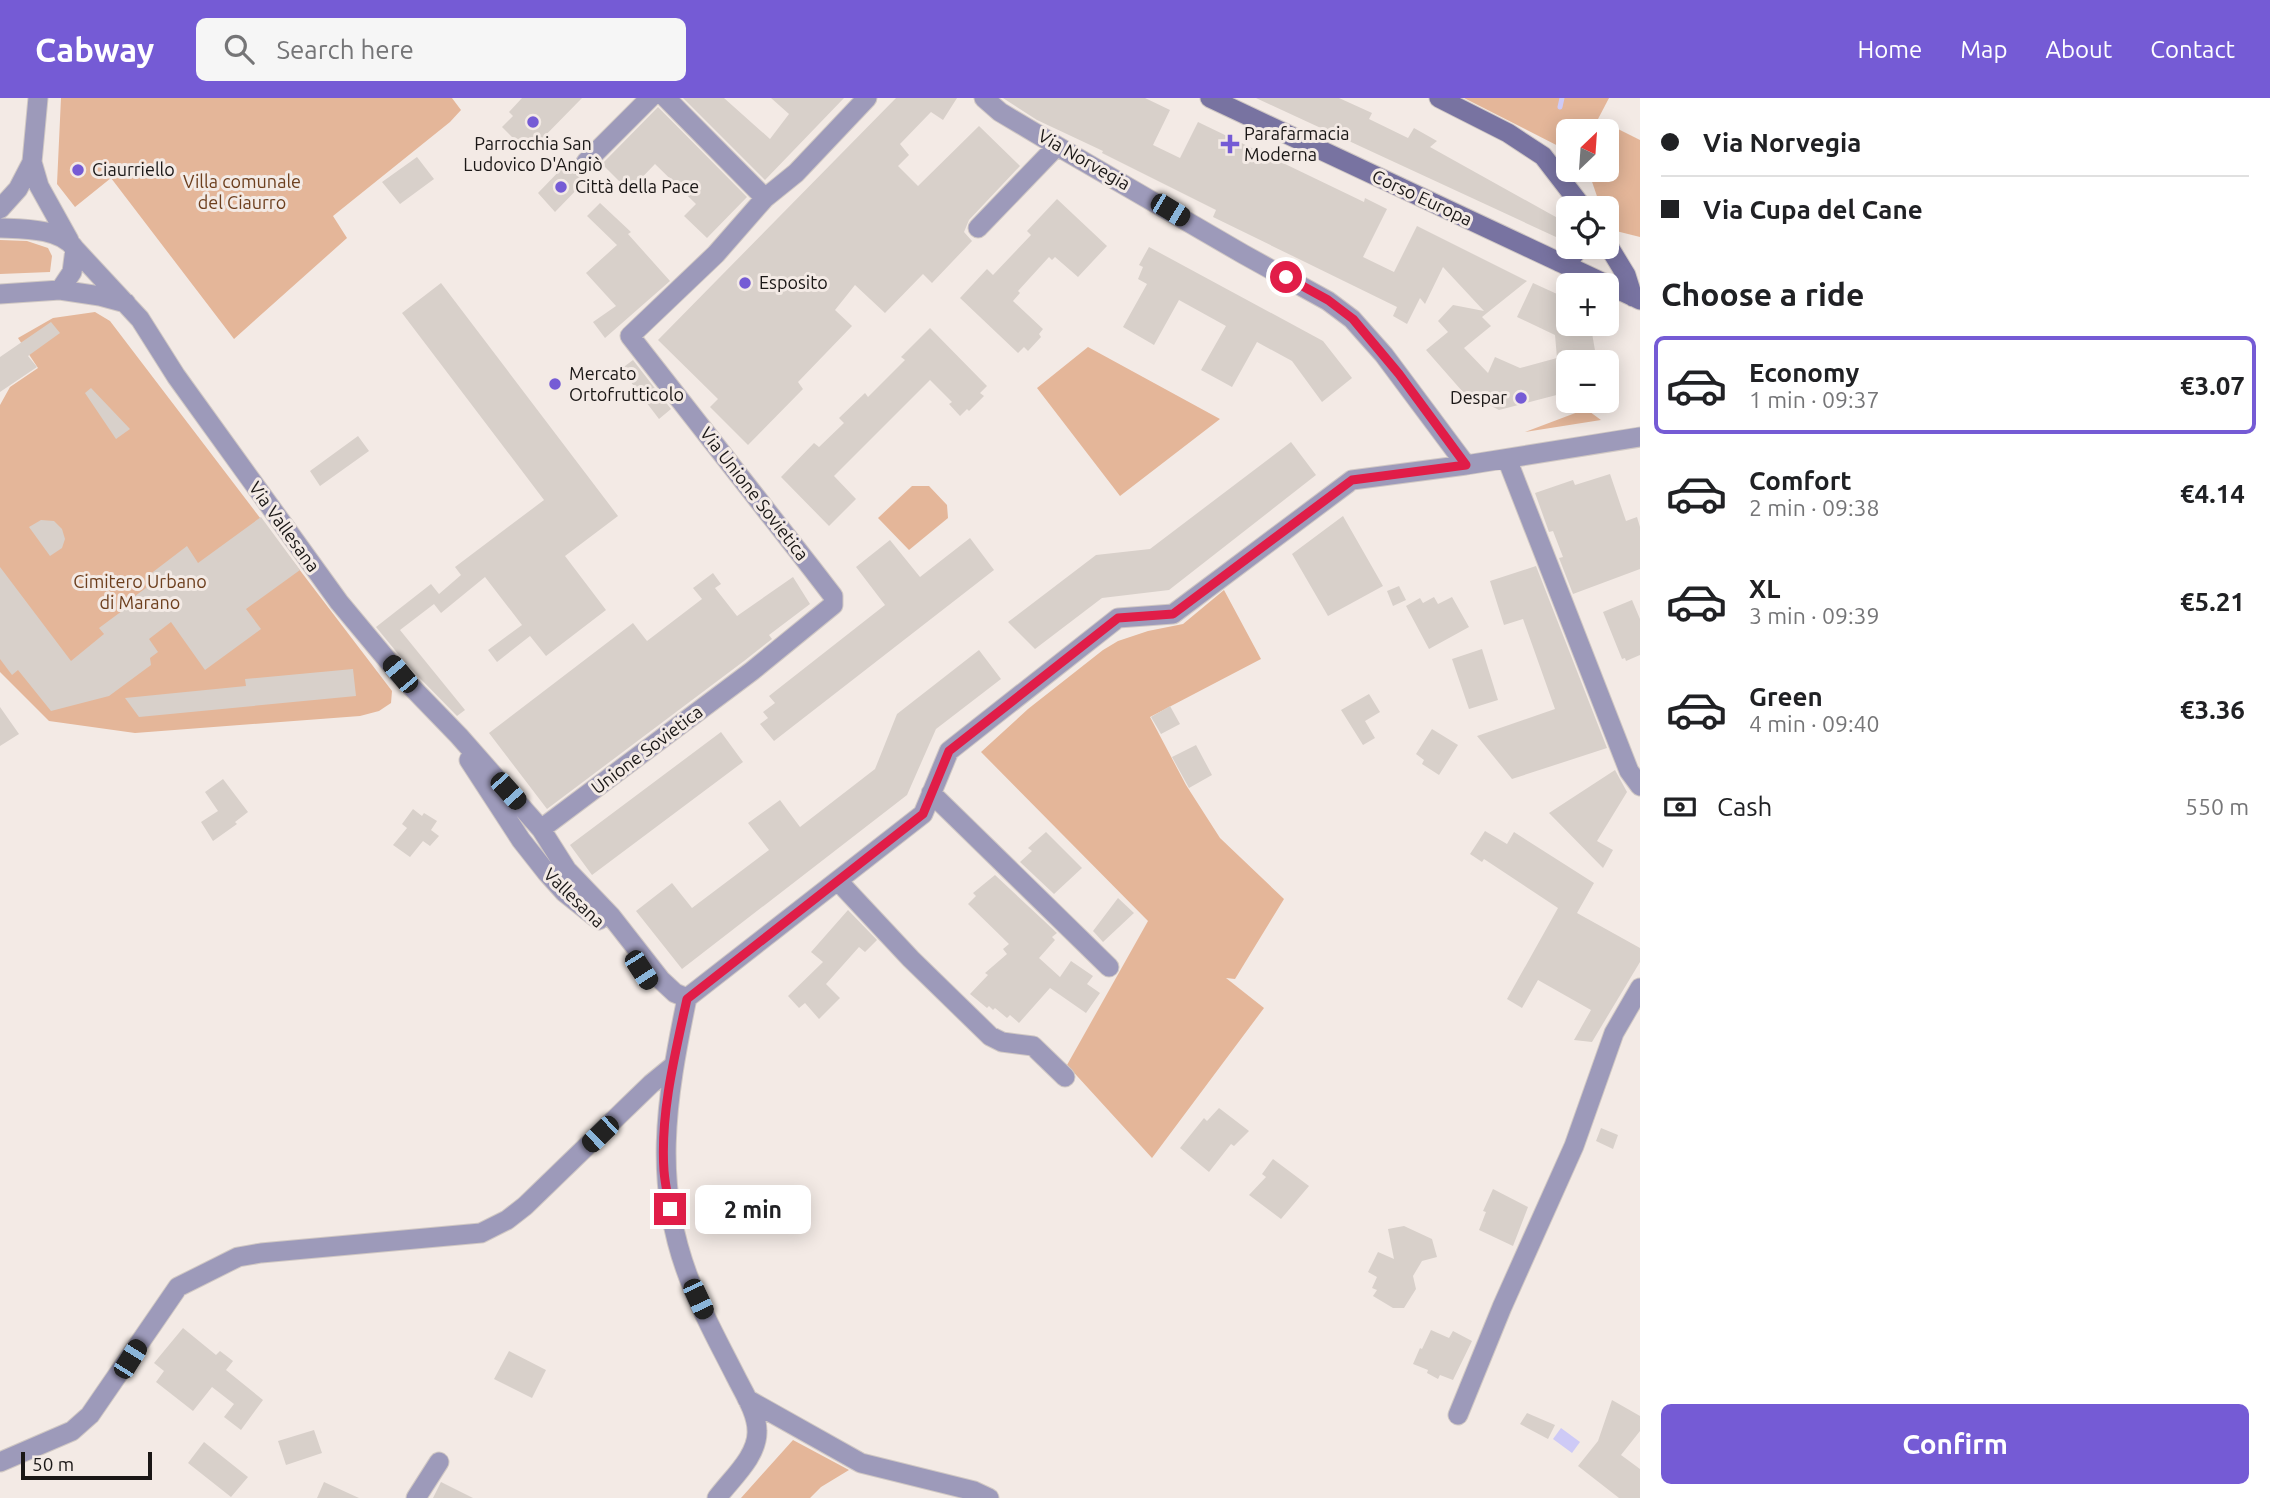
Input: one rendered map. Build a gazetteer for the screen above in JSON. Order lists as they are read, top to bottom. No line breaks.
{"streets":{"main road":["Corso Europa"],"street":["Via Norvegia","Via Unione Sovietica","Via Vallesana","Unione Sovietica","Vallesana"]},"crossings":[["Via Unione Sovietica","Unione Sovietica"],["Via Vallesana","Vallesana"]],"parks":["Villa comunale del Ciaurro","Cimitero Urbano di Marano"],"places":{"other":["Parrocchia San Ludovico D'Angiò","Ciaurriello","Città della Pace","Esposito","Mercato Ortofrutticolo","Despar"],"health":["Parafarmacia Moderna"]},"scale_bar":"50 m","north":"top right","page":{"header":"Cabway","search":"Search here","nav":["Home","Map","About","Contact"],"banner":["Via Norvegia","Via Cupa del Cane"],"map_buttons":["+","−"],"heading":"Choose a ride","list":[{"name":"Economy","note":"1 min · 09:37","value":"€3.07"},{"name":"Comfort","note":"2 min · 09:38","value":"€4.14"},{"name":"XL","note":"3 min · 09:39","value":"€5.21"},{"name":"Green","note":"4 min · 09:40","value":"€3.36"}],"pay":["Cash","550 m"],"bubble":"2 min","buttons":"Confirm","scale":"50 m"}}
